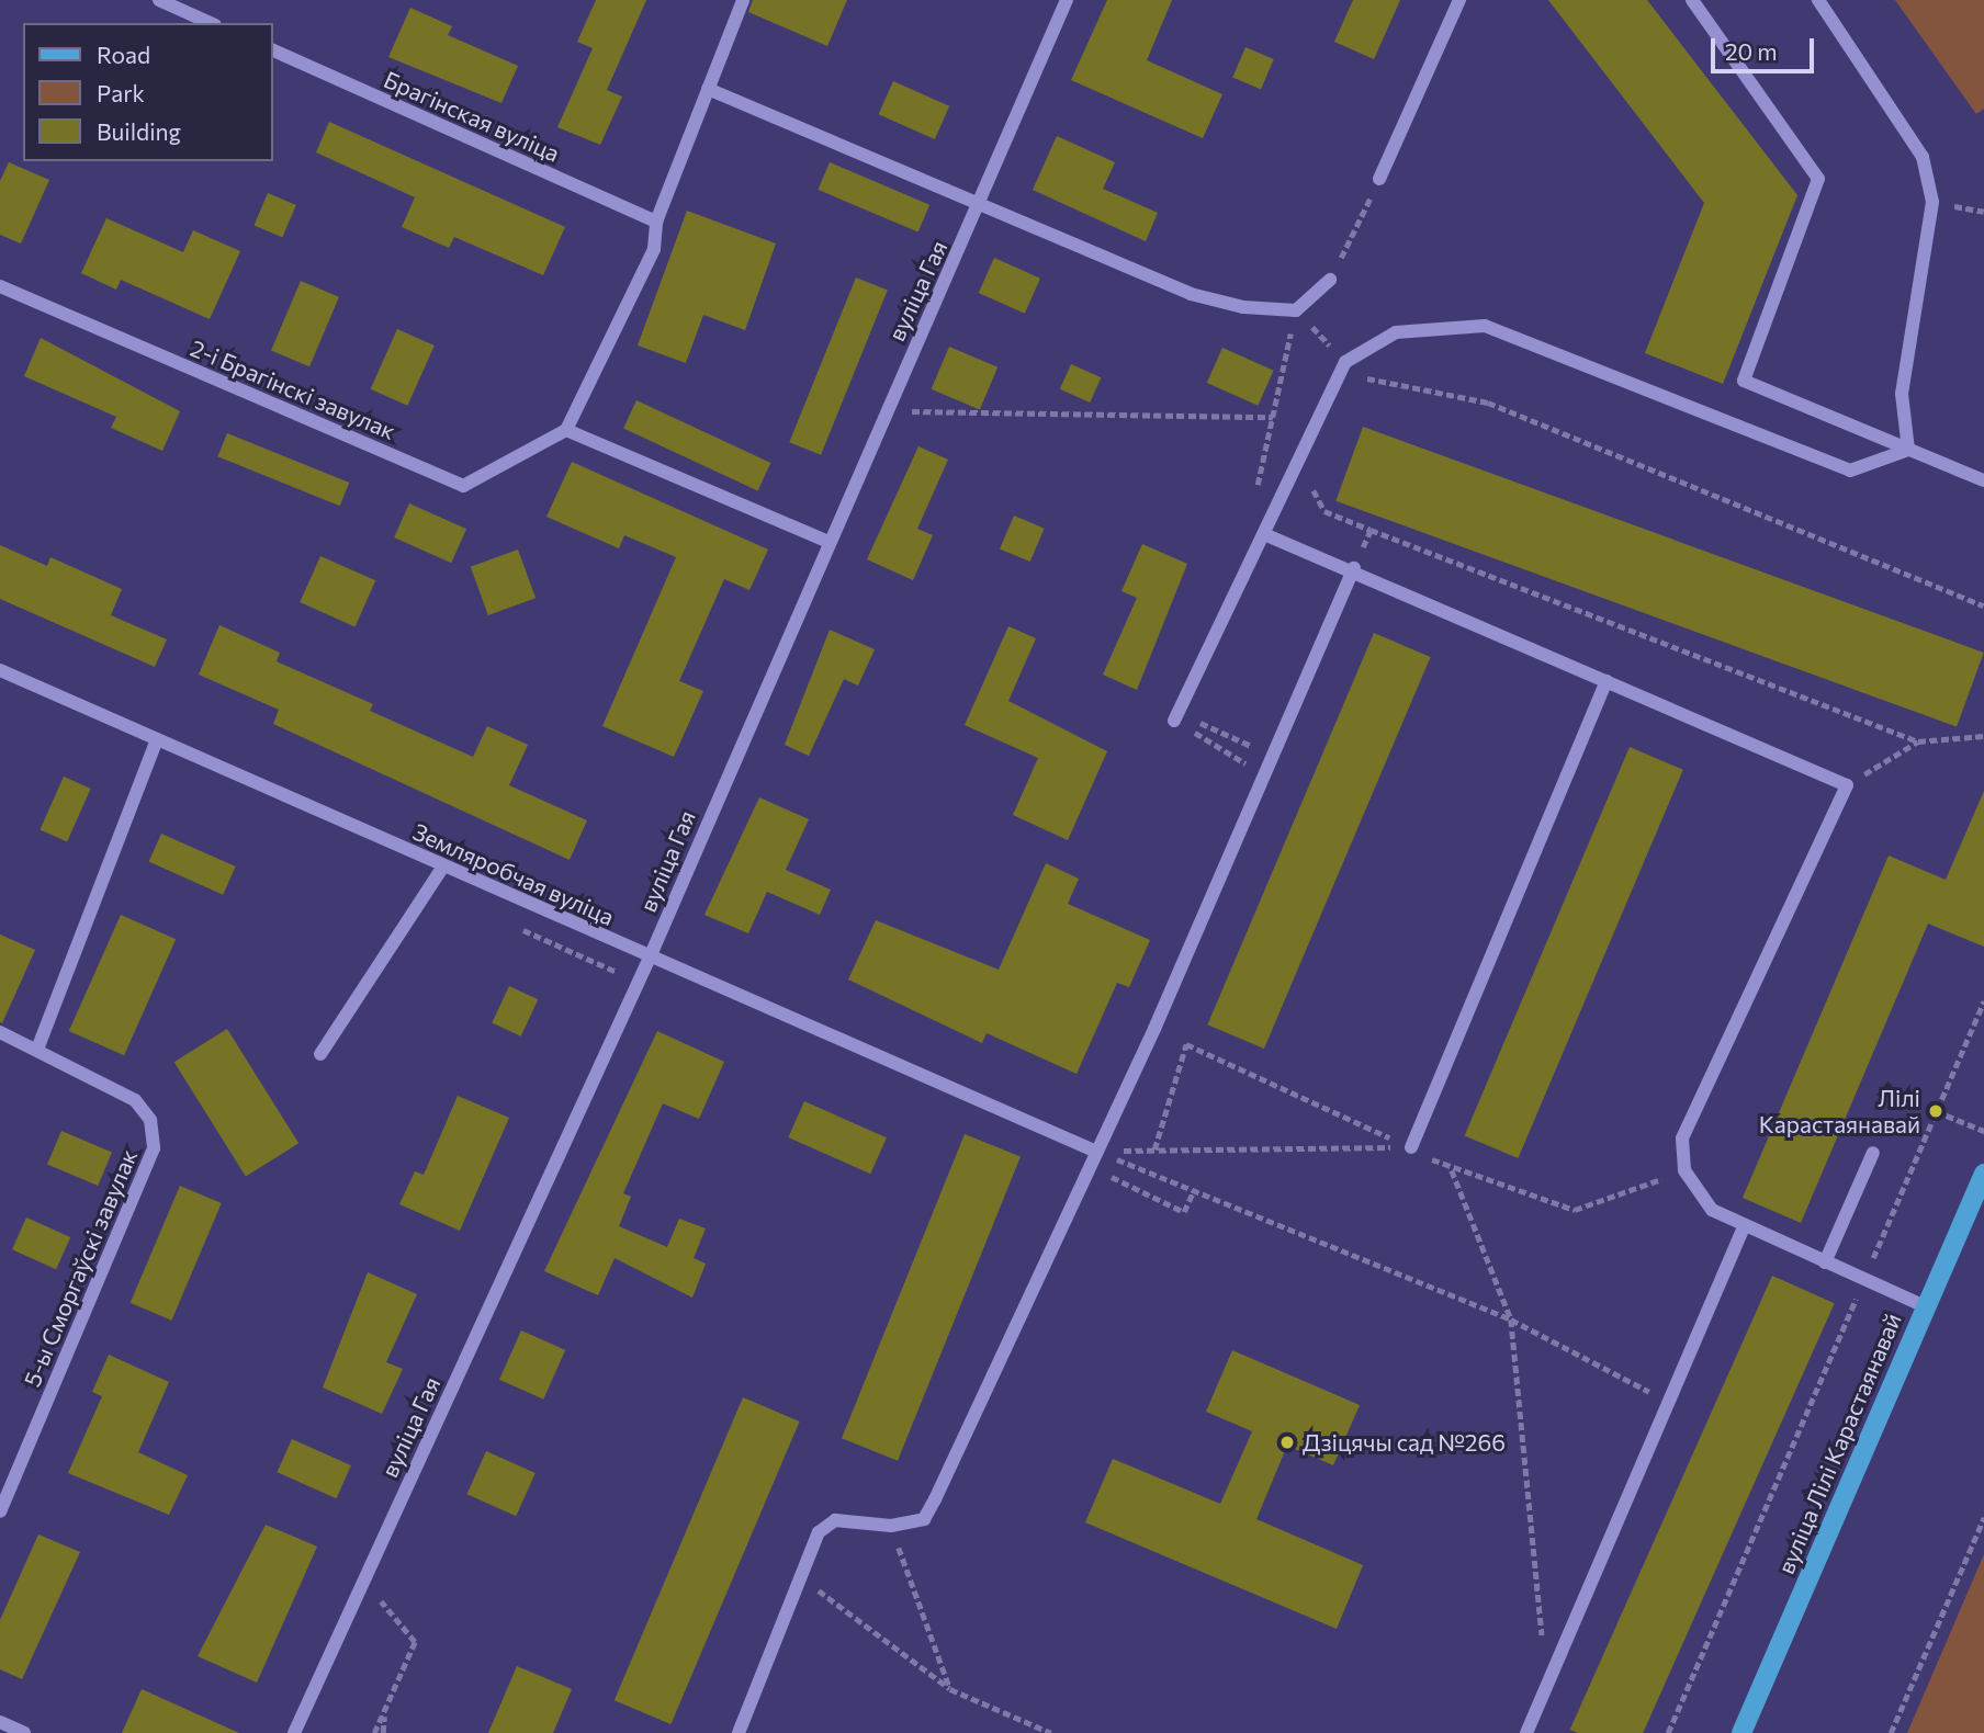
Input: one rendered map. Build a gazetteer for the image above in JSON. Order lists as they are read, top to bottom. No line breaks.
{"streets":{"main road":["вуліца Лілі Карастаянавай"],"street":["Брагінская вуліца","вуліца Гая","2-і Брагінскі завулак","Земляробчая вуліца","5-ы Сморгаўскі завулак"]},"crossings":[["вуліца Гая","Земляробчая вуліца"]],"places":["Лілі Карастаянавай","Дзіцячы сад №266"],"legend":["Road","Park","Building"],"scale_bar":"20 m"}
